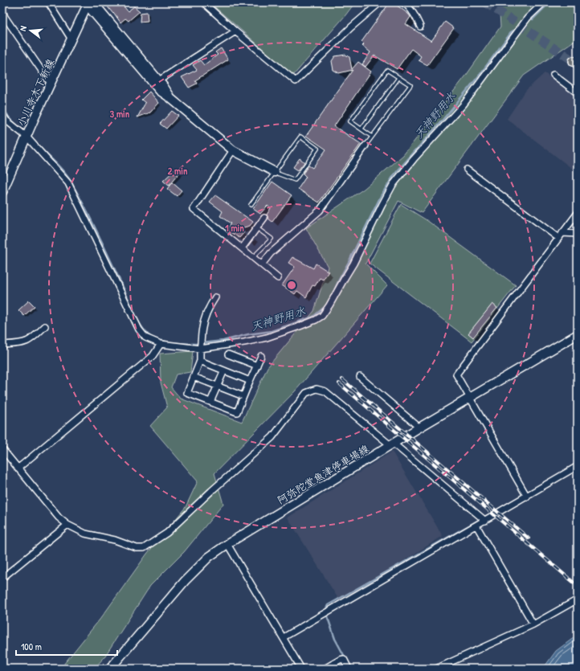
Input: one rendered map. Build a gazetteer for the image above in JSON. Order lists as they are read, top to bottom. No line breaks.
{"streets":{"main road":["小川寺木下新線","阿弥陀堂魚津停車場線"]},"water":["天神野用水"],"scale_bar":"100 m","north":"left","rings":["3 min","2 min","1 min"]}
